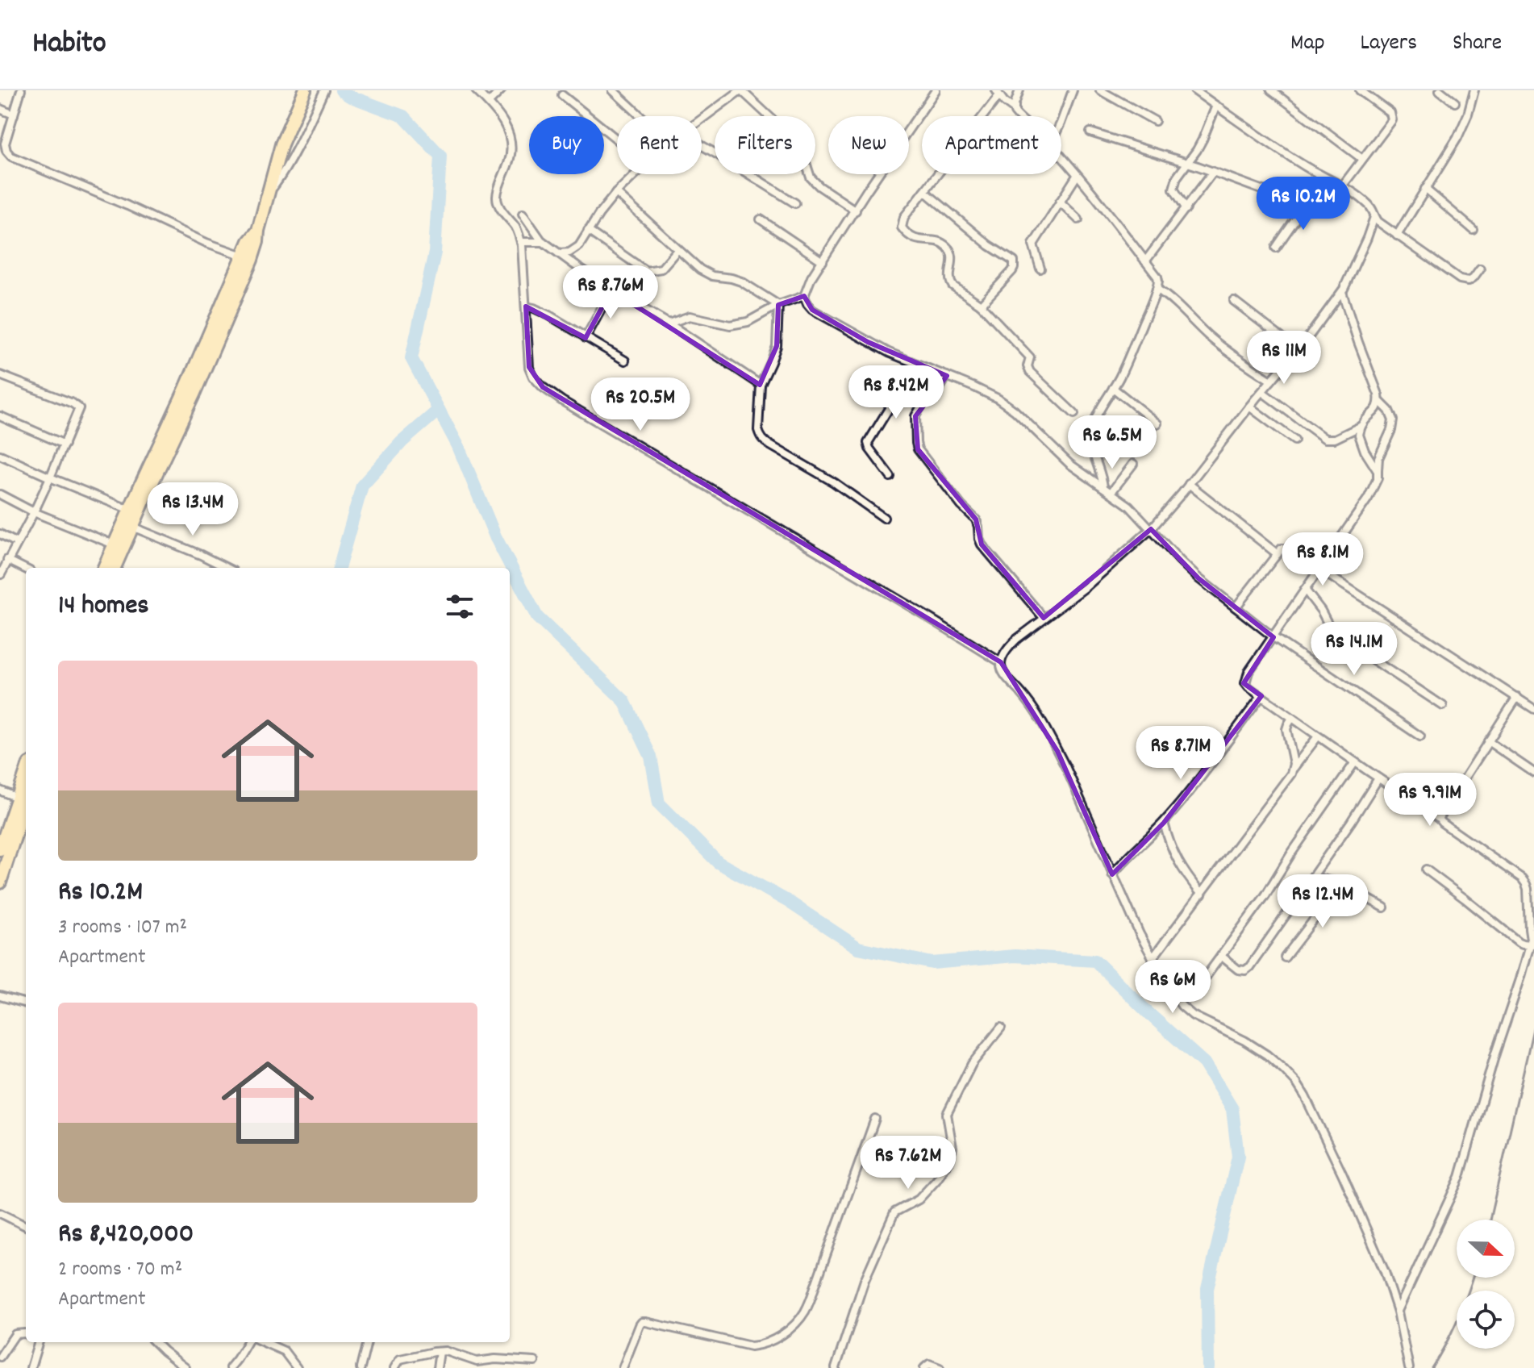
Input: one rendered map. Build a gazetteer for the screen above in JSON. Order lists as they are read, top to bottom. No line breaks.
{"north":"right","page":{"header":"Habito","nav":["Map","Layers","Share"],"chip":["Buy","Rent","Filters","New","Apartment"],"price":["Rs 10.2M","Rs 8.76M","Rs 11M","Rs 8.42M","Rs 20.5M","Rs 6.5M","Rs 13.4M","Rs 8.1M","Rs 14.1M","Rs 8.71M","Rs 9.91M","Rs 12.4M","Rs 6M","Rs 7.62M"],"heading":"14 homes","list":[{"name":"Rs 10.2M","note":"3 rooms · 107 m² · Apartment"},{"name":"Rs 8,420,000","note":"2 rooms · 70 m² · Apartment"}]}}
